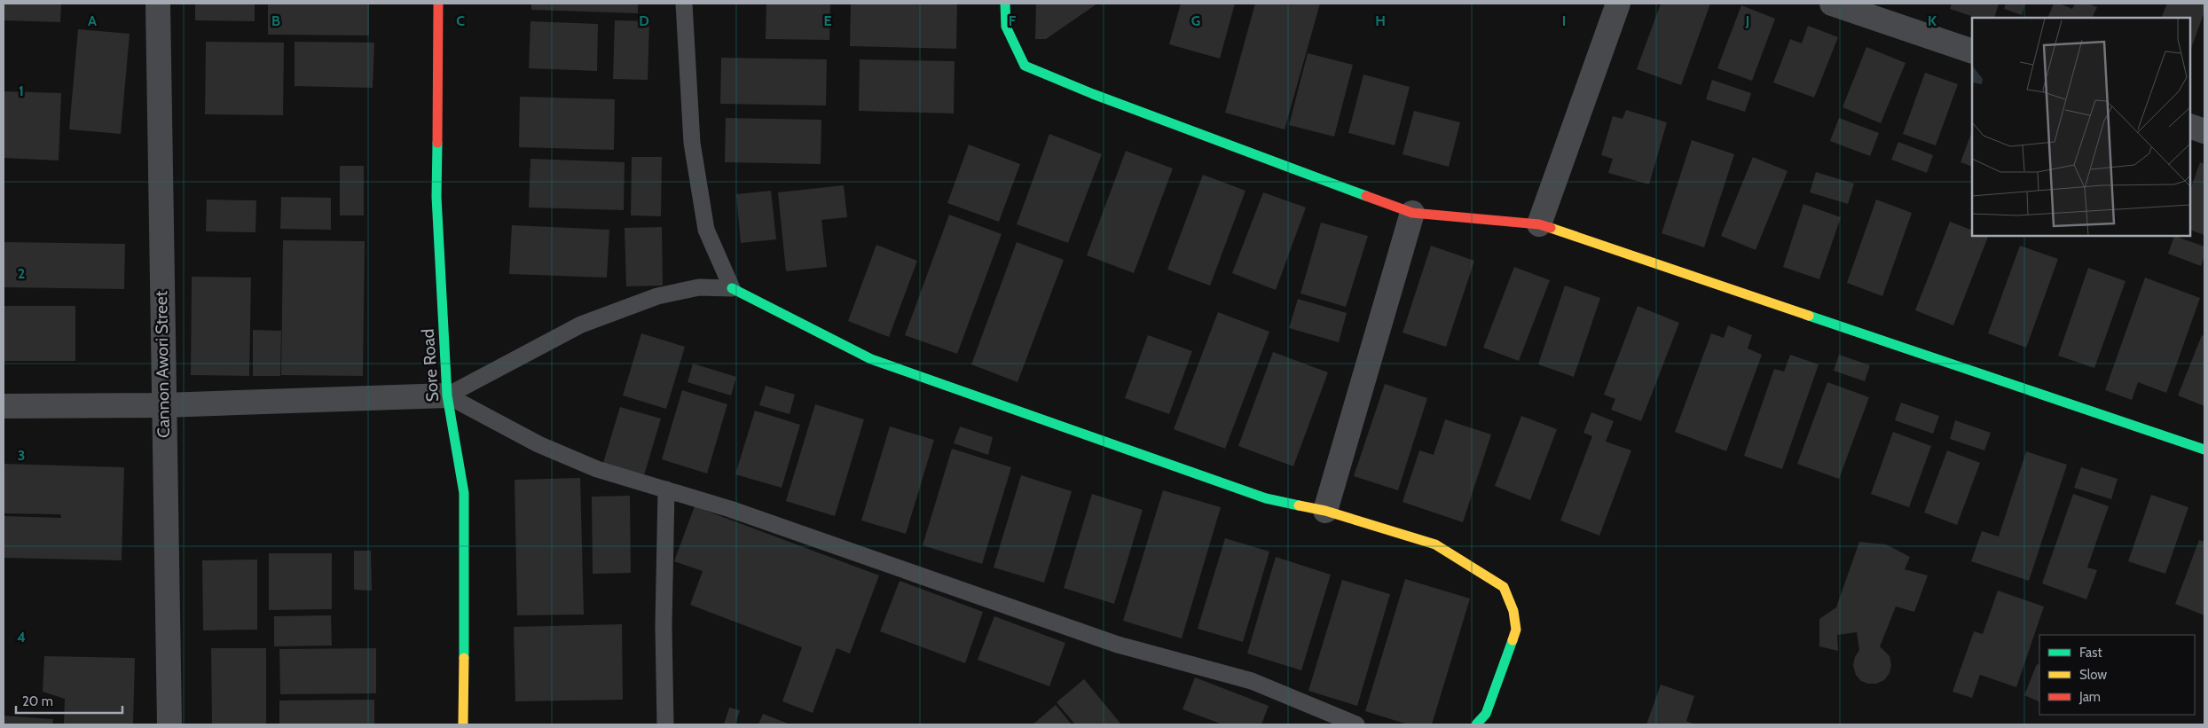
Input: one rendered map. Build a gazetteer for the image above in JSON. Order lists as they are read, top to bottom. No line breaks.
{"streets":{"street":["Cannon Awori Street","Sore Road"]},"legend":["Fast","Slow","Jam"],"scale_bar":"20 m","grid":{"columns":["A","B","C","D","E","F","G","H","I","J","K"],"rows":["1","2","3","4"]}}
